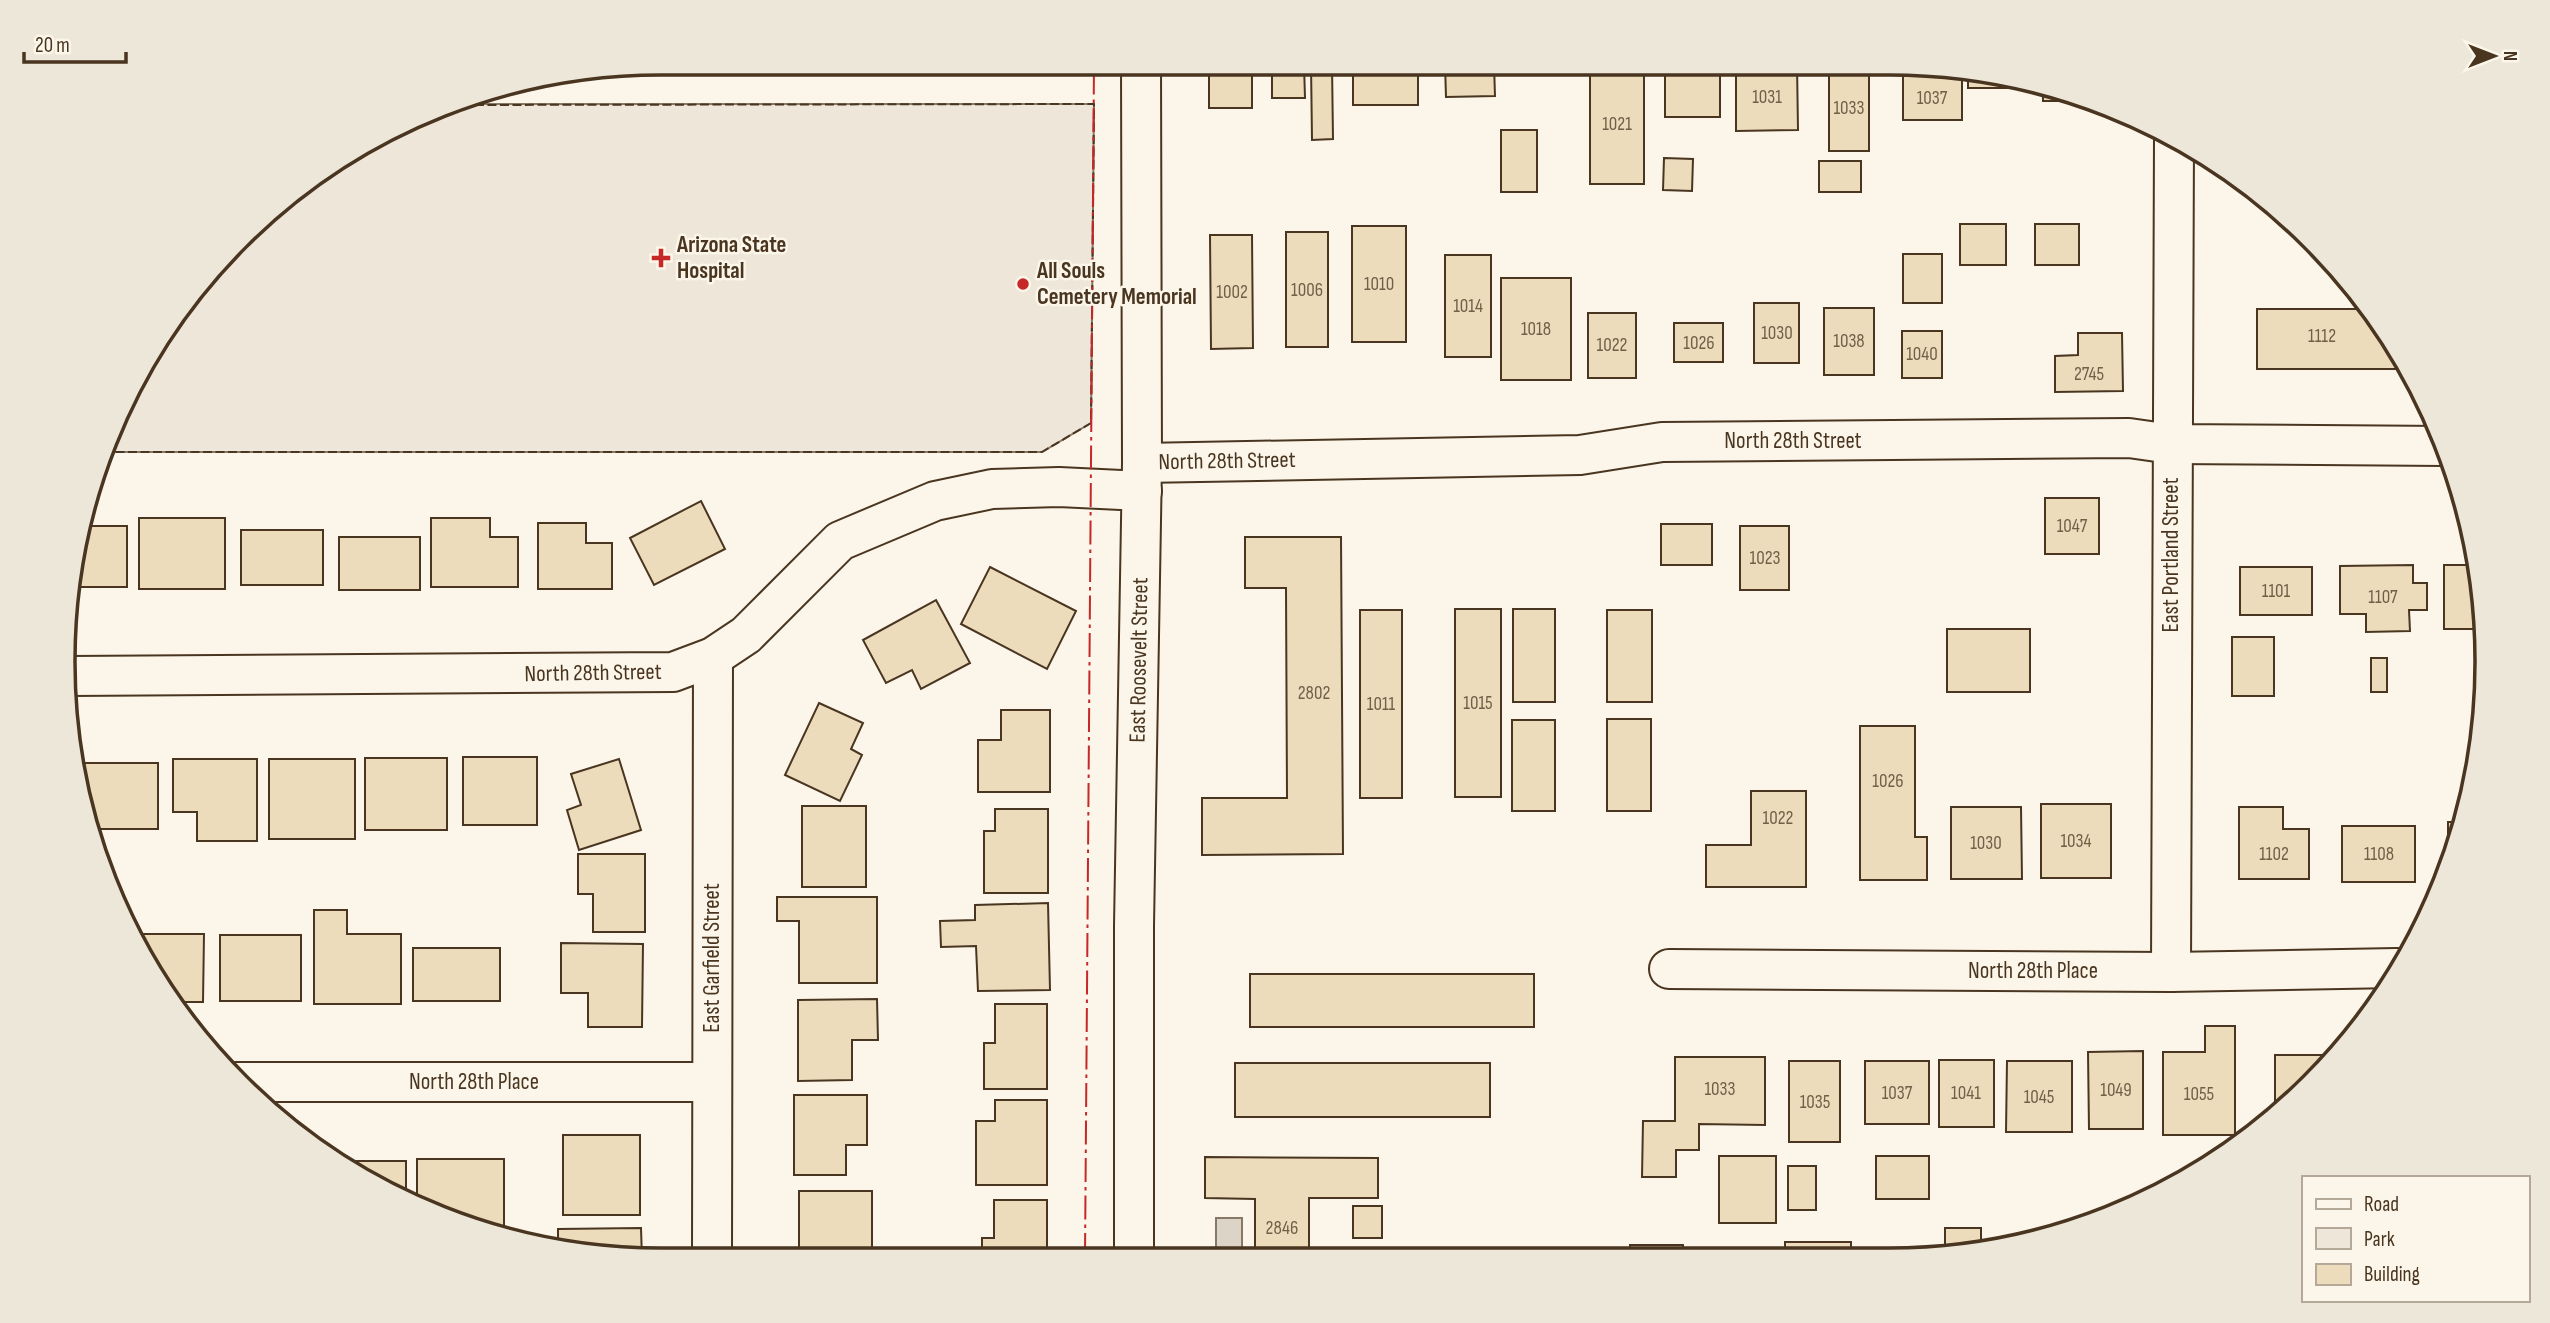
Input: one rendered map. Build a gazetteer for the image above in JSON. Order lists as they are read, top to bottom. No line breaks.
{"streets":{"street":["North 28th Street","East Portland Street","East Roosevelt Street","East Garfield Street","North 28th Place"]},"crossings":[["North 28th Street","East Portland Street"],["North 28th Street","East Roosevelt Street"],["North 28th Street","East Garfield Street"],["East Portland Street","North 28th Place"],["East Garfield Street","North 28th Place"]],"places":{"health":["Arizona State Hospital"],"other":["All Souls Cemetery Memorial"]},"house_numbers":["1031","1037","1033","1021","1010","1006","1002","1014","1018","1030","1112","1038","1026","1022","1040","2745","1047","1023","1101","1107","2802","1015","1011","1026","1022","1034","1030","1102","1108","1033","1049","1037","1041","1055","1045","1035","2846"],"legend":["Road","Park","Building"],"scale_bar":"20 m","north":"right"}
